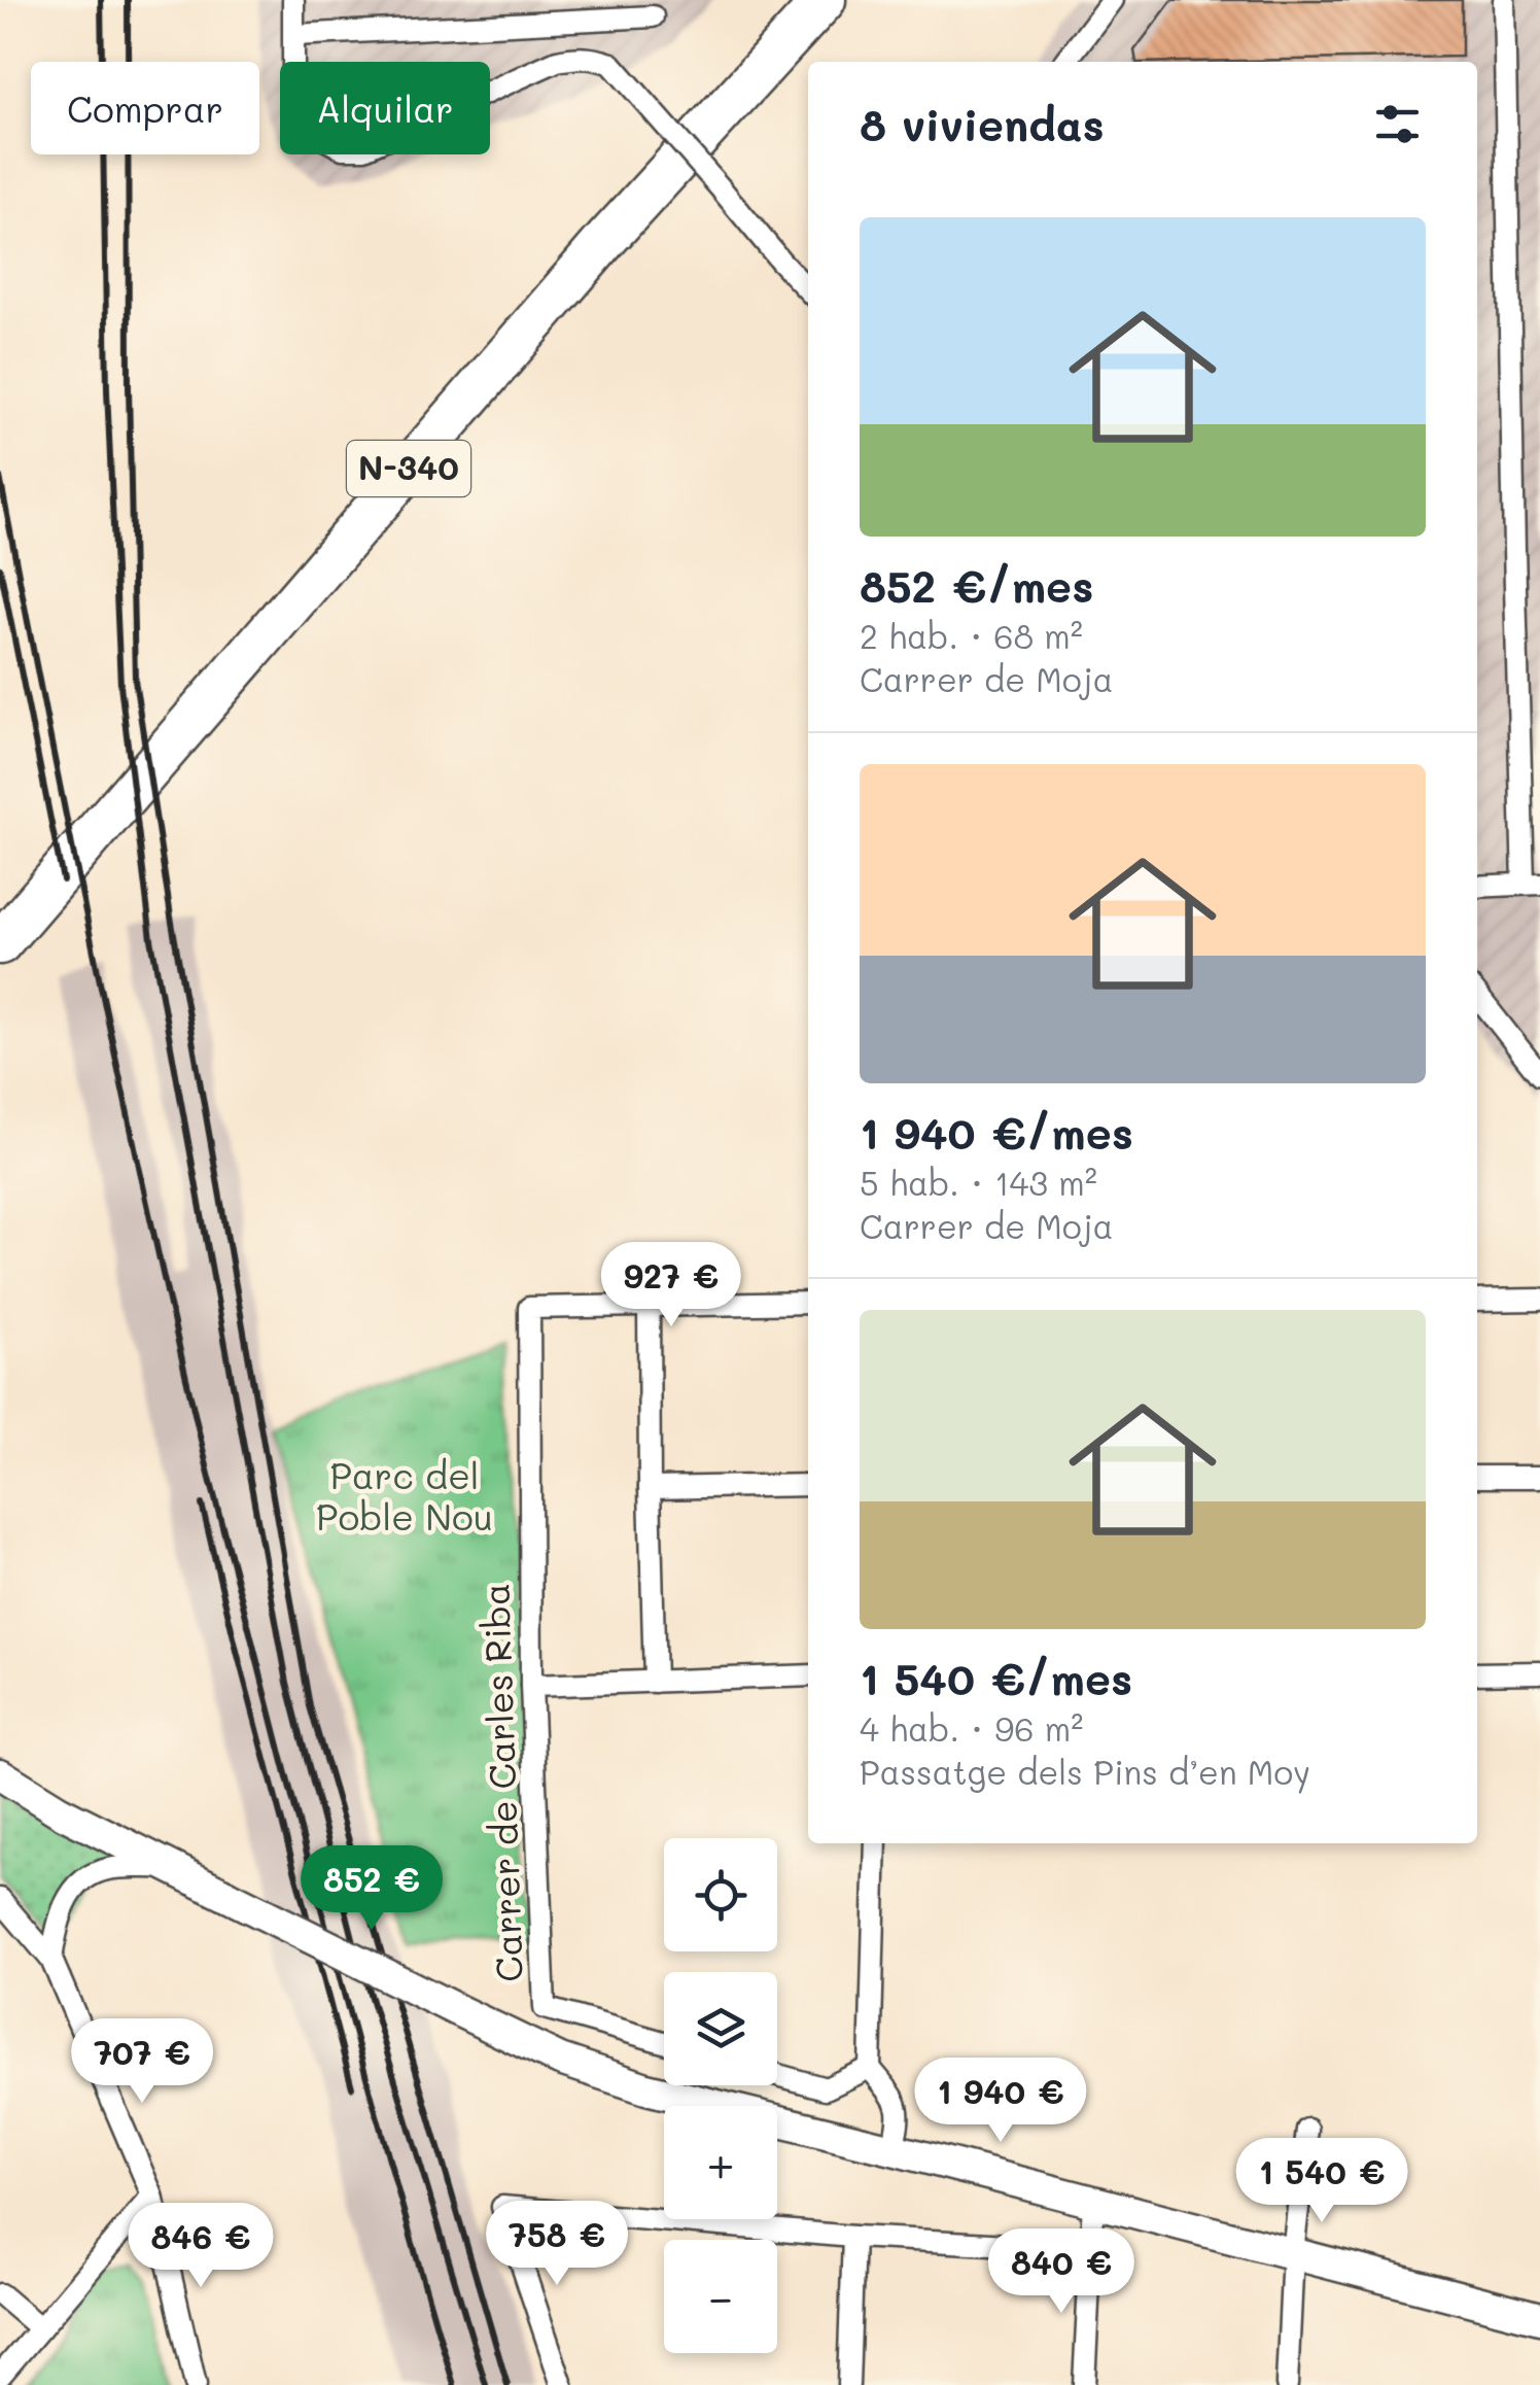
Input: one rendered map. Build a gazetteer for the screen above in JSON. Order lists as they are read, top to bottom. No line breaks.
{"streets":{"highway":["N-340"],"street":["Carrer de Carles Riba"]},"parks":["Parc del Poble Nou"],"page":{"chip":["Comprar","Alquilar"],"heading":"8 viviendas","list":[{"name":"852 €/mes","note":"2 hab. · 68 m² · Carrer de Moja"},{"name":"1 940 €/mes","note":"5 hab. · 143 m² · Carrer de Moja"},{"name":"1 540 €/mes","note":"4 hab. · 96 m² · Passatge dels Pins d’en Moy"}],"price":["927 €","852 €","707 €","1 940 €","1 540 €","758 €","846 €","840 €"],"map_buttons":["+","−"]}}
